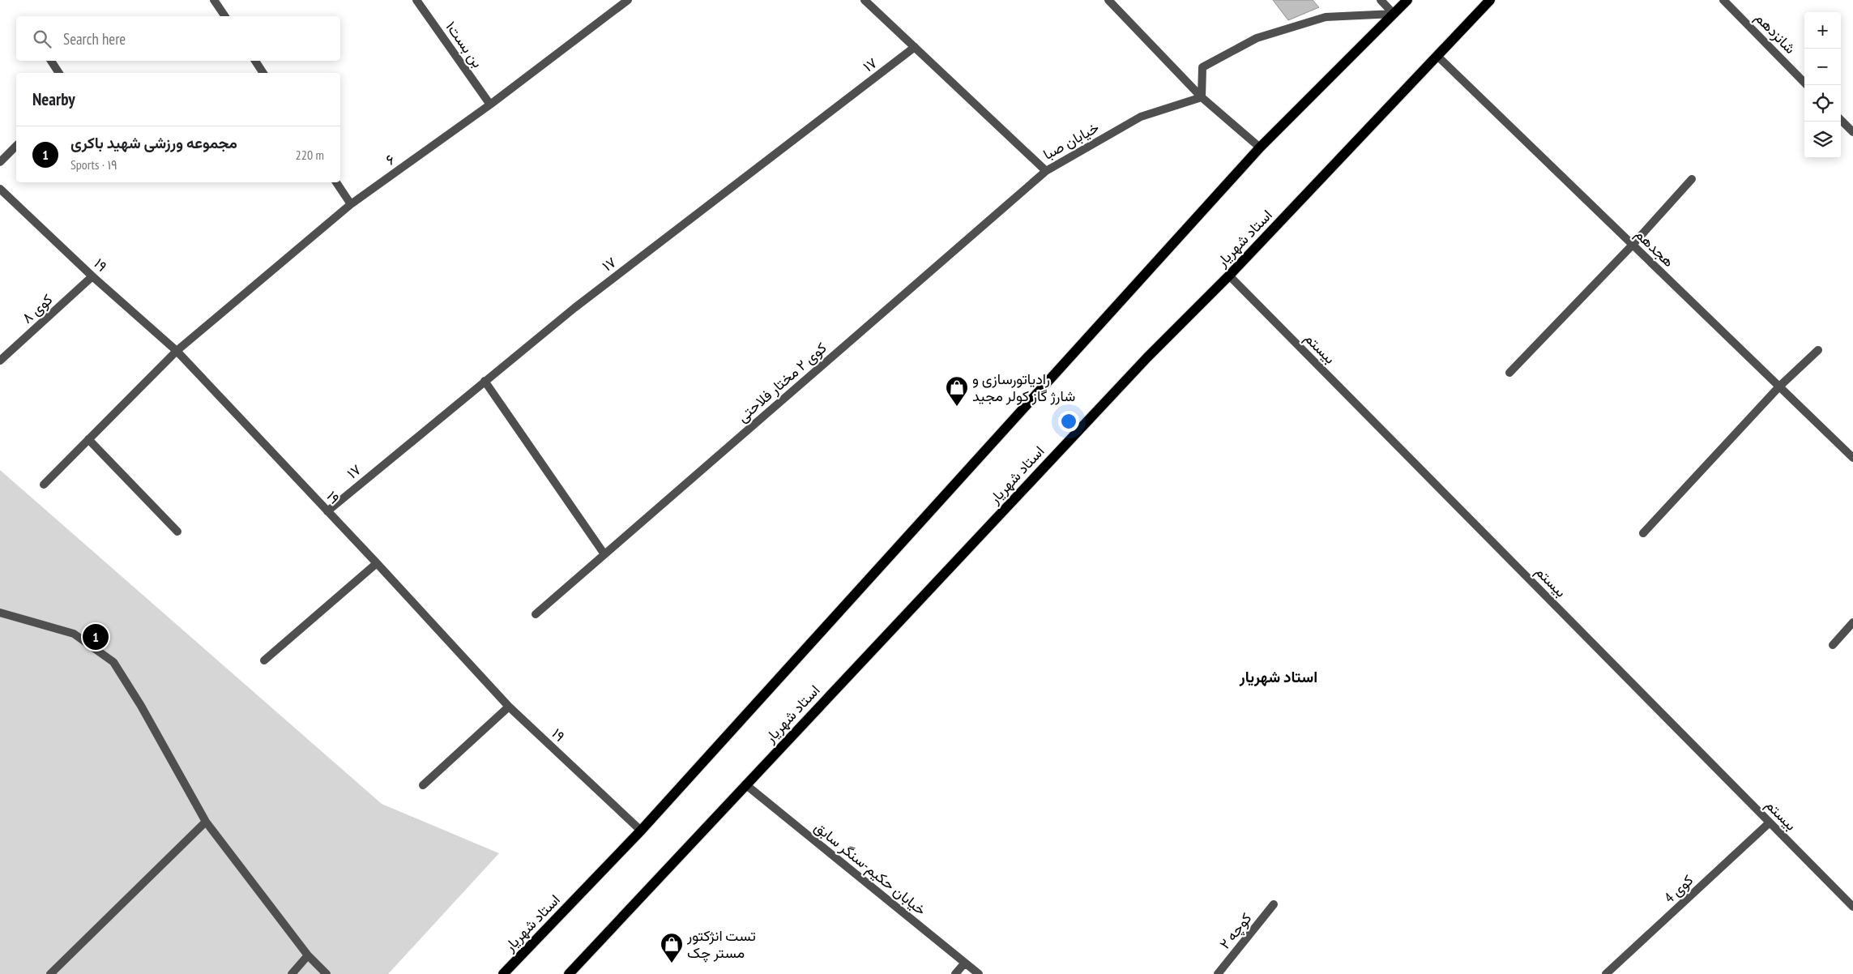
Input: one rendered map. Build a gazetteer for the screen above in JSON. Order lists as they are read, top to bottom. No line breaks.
{"streets":{"main road":["استاد شهریار"],"street":["شانزدهم","بن بست۱","۱۷","خیابان صبا","۶","هجدهم","۱۹","کوی ۸","بیستم","کوی ۲ مختار فلاحتی","خیابان حکیم-سنگر سابق","کوی 4","کوچه ۲"]},"crossings":[["بن بست۱","۶"],["۱۷","خیابان صبا"],["۱۷","۱۹"],["خیابان صبا","کوی ۲ مختار فلاحتی"],["۶","۱۹"],["استاد شهریار","هجدهم"],["استاد شهریار","۱۹"],["استاد شهریار","بیستم"],["استاد شهریار","خیابان حکیم-سنگر سابق"],["۱۹","کوی ۸"],["بیستم","کوی 4"]],"districts":["استاد شهریار"],"places":{"shop":["رادیاتورسازی و شارژ گاز کولر مجید","تست انژکتور مستر چک"]},"page":{"map_buttons":["+","−"],"search":"Search here","heading":"Nearby","list":[{"mark":"1","name":"مجموعه ورزشی شهید باکری","note":"Sports · ۱۹","value":"220 m"}],"pins":"1"}}
